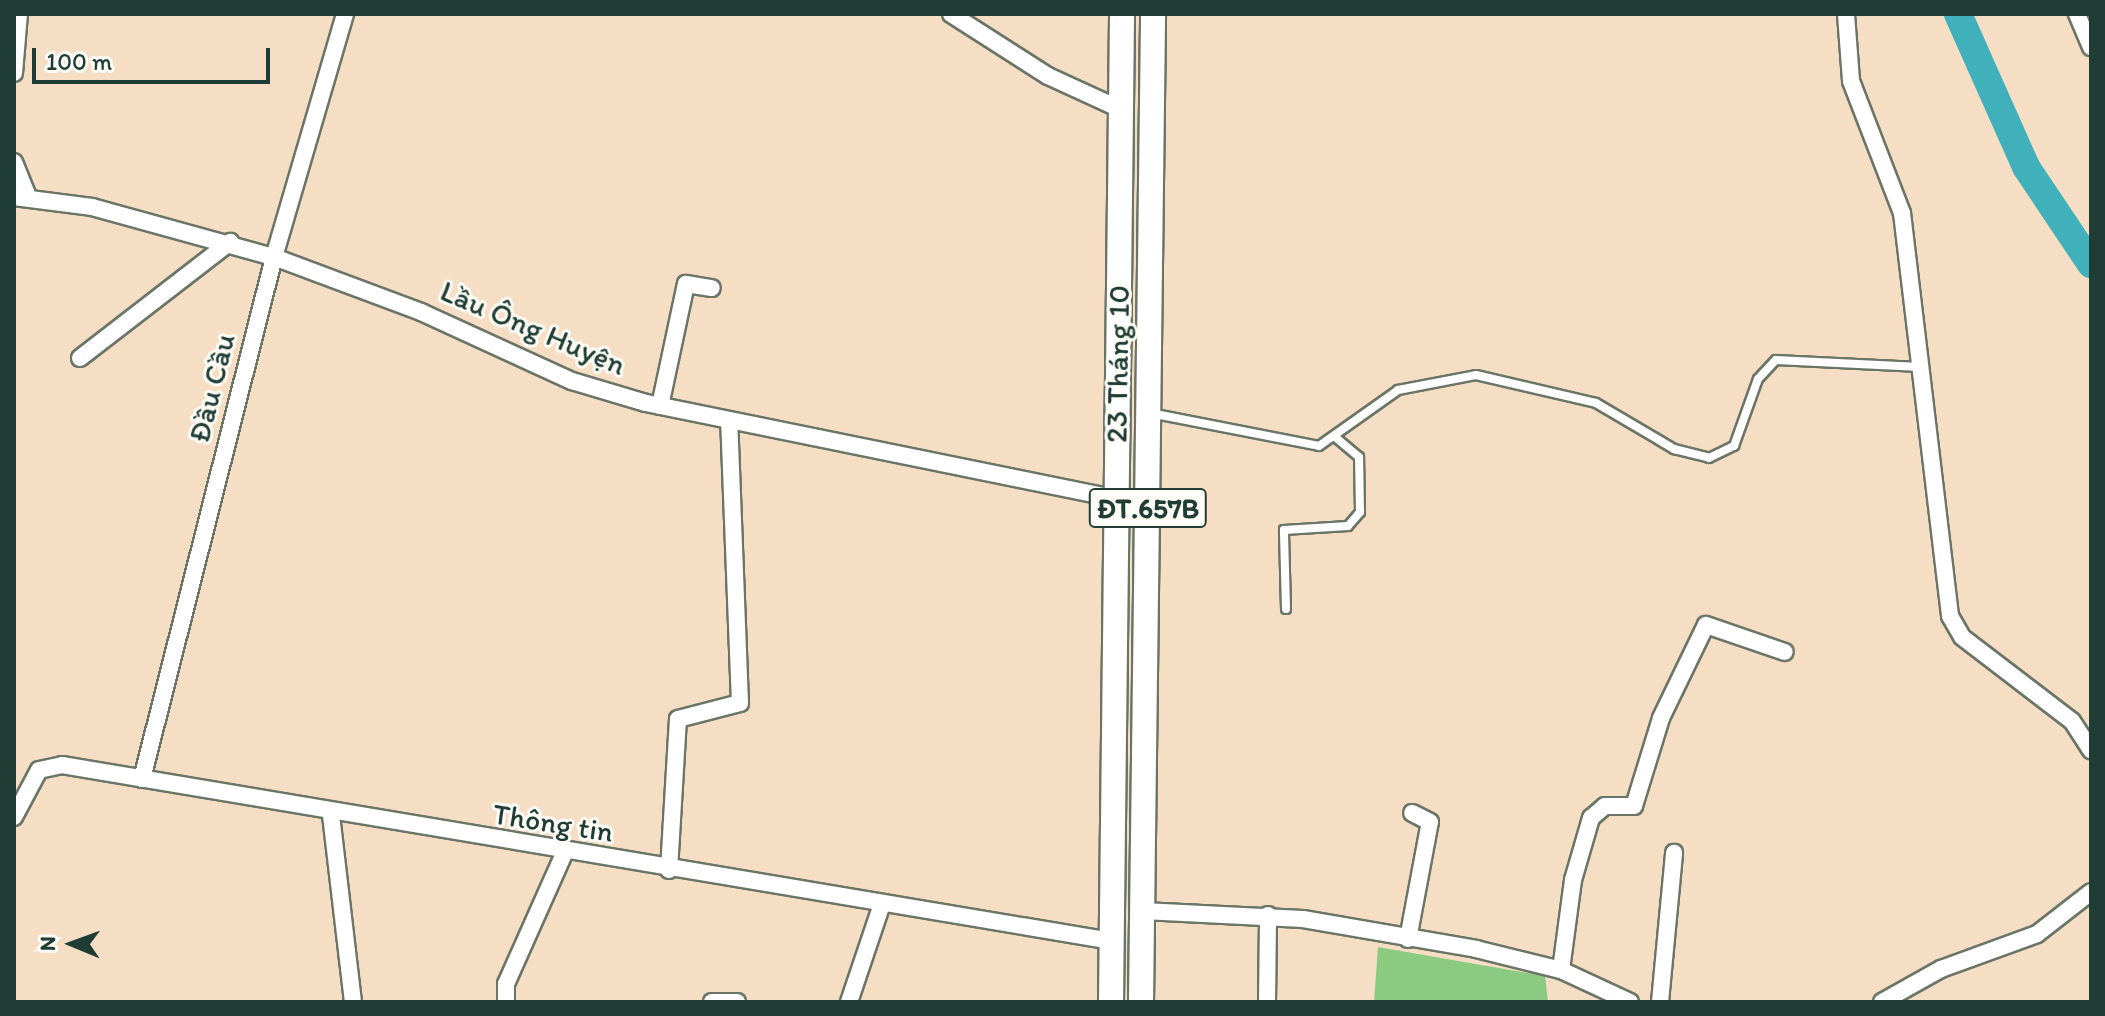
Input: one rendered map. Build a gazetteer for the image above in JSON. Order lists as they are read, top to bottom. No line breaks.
{"streets":{"main road":["23 Tháng 10","ĐT.657B"],"street":["Lầu Ông Huyện","Đầu Cầu","Thông tin"]},"crossings":[["Lầu Ông Huyện","23 Tháng 10"],["Lầu Ông Huyện","Đầu Cầu"],["23 Tháng 10","Thông tin"],["Đầu Cầu","Thông tin"]],"scale_bar":"100 m","north":"left"}
